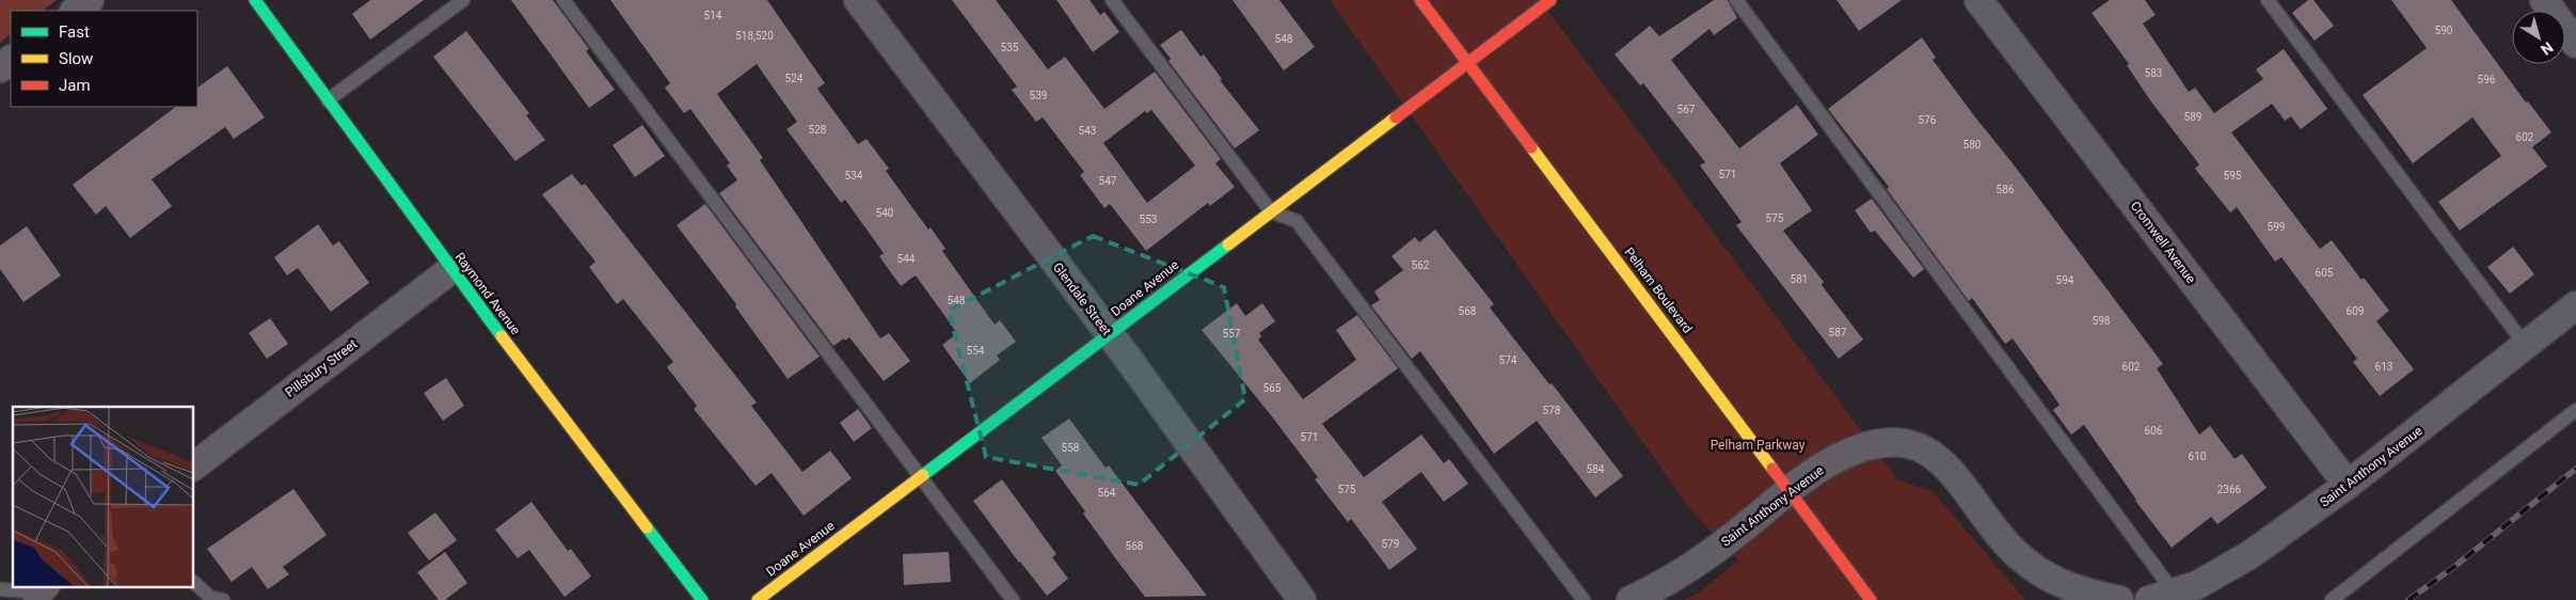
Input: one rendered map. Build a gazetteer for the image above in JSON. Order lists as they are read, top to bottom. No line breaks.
{"streets":{"street":["Cromwell Avenue","Doane Avenue","Pelham Boulevard","Raymond Avenue","Glendale Street","Pillsbury Street","Saint Anthony Avenue"]},"crossings":[["Cromwell Avenue","Saint Anthony Avenue"],["Doane Avenue","Pelham Boulevard"],["Doane Avenue","Glendale Street"],["Pelham Boulevard","Saint Anthony Avenue"],["Raymond Avenue","Pillsbury Street"]],"parks":["Pelham Parkway"],"house_numbers":["514","590","518,520","548","535","583","524","596","539","567","589","576","528","543","602","580","571","534","595","547","586","540","575","553","599","544","562","605","581","594","548","568","609","598","587","557","554","574","602","613","565","578","606","571","558","610","584","575","2366","564","579","568"],"legend":["Fast","Slow","Jam"],"north":"bottom right"}
